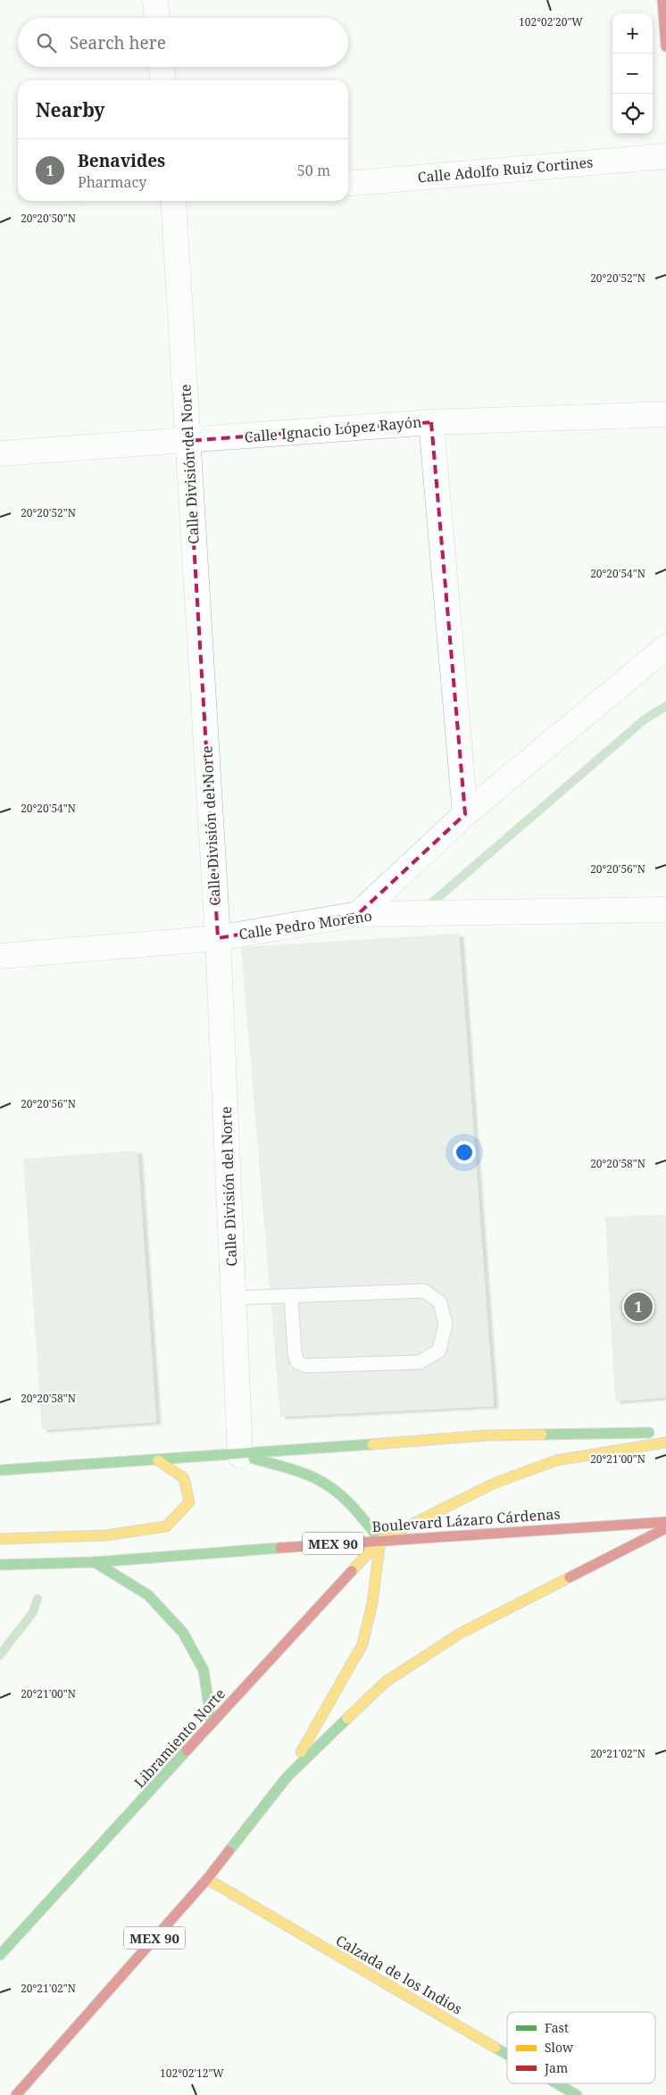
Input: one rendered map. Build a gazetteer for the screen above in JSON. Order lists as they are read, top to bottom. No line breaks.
{"streets":{"main road":["Boulevard Lázaro Cárdenas","MEX 90","Libramiento Norte","Calzada de los Indios"],"street":["Calle Adolfo Ruiz Cortines","Calle Ignacio López Rayón","Calle División del Norte","Calle Pedro Moreno"]},"crossings":[["Calle Ignacio López Rayón","Calle División del Norte"],["Calle División del Norte","Calle Pedro Moreno"],["Boulevard Lázaro Cárdenas","MEX 90"],["Boulevard Lázaro Cárdenas","Libramiento Norte"],["MEX 90","Libramiento Norte"],["MEX 90","Calzada de los Indios"]],"legend":["Fast","Slow","Jam"],"page":{"map_buttons":["+","−"],"search":"Search here","heading":"Nearby","list":[{"mark":"1","name":"Benavides","note":"Pharmacy","value":"50 m"}],"pins":"1"},"coordinates":["102°02'20\"W","20°20'50\"N","20°20'52\"N","20°20'54\"N","20°20'56\"N","20°20'58\"N","20°21'00\"N","20°21'02\"N","102°02'12\"W"]}
